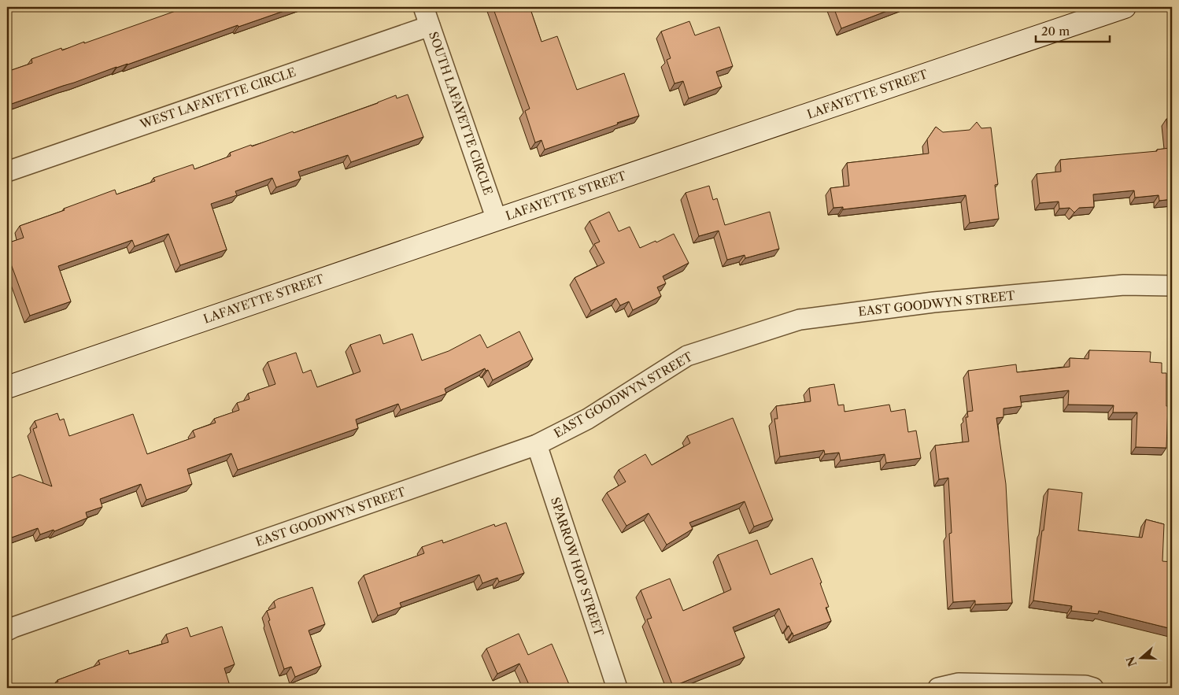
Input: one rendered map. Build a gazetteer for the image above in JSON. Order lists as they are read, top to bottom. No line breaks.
{"streets":{"street":["LAFAYETTE STREET","WEST LAFAYETTE CIRCLE","SOUTH LAFAYETTE CIRCLE","EAST GOODWYN STREET","SPARROW HOP STREET"]},"crossings":[["LAFAYETTE STREET","SOUTH LAFAYETTE CIRCLE"],["WEST LAFAYETTE CIRCLE","SOUTH LAFAYETTE CIRCLE"],["EAST GOODWYN STREET","SPARROW HOP STREET"]],"scale_bar":"20 m","north":"left"}
